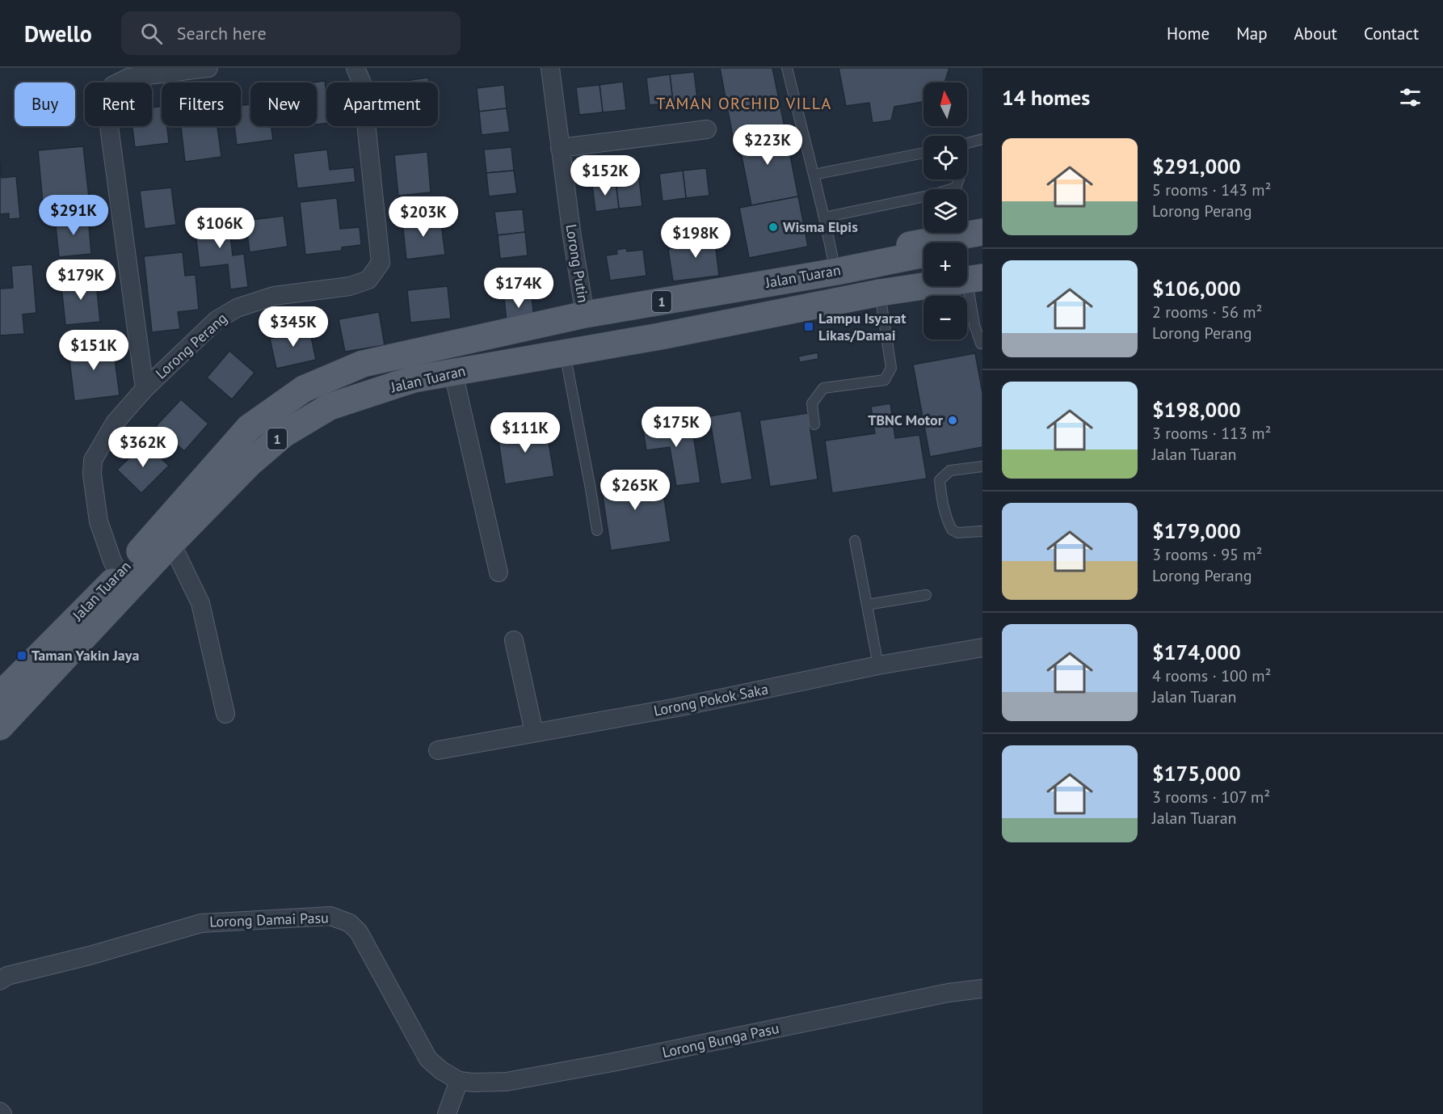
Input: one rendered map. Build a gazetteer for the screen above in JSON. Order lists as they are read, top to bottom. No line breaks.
{"streets":{"main road":["Jalan Tuaran","1"],"street":["Lorong Putin","Lorong Perang","Lorong Pokok Saka","Lorong Damai Pasu","Lorong Bunga Pasu"]},"crossings":[["Lorong Putin","Jalan Tuaran"],["Jalan Tuaran","Lorong Perang"],["Lorong Damai Pasu","Lorong Bunga Pasu"]],"districts":["TAMAN ORCHID VILLA"],"places":{"other":["Wisma Elpis","TBNC Motor"],"transit":["Lampu Isyarat Likas/Damai","Taman Yakin Jaya"]},"north":"top","page":{"header":"Dwello","search":"Search here","nav":["Home","Map","About","Contact"],"heading":"14 homes","map_buttons":["+","−"],"chip":["Buy","Rent","Filters","New","Apartment"],"price":["$223K","$152K","$291K","$203K","$106K","$198K","$179K","$174K","$345K","$151K","$175K","$111K","$362K","$265K"],"list":[{"name":"$291,000","note":"5 rooms · 143 m² · Lorong Perang"},{"name":"$106,000","note":"2 rooms · 56 m² · Lorong Perang"},{"name":"$198,000","note":"3 rooms · 113 m² · Jalan Tuaran"},{"name":"$179,000","note":"3 rooms · 95 m² · Lorong Perang"},{"name":"$174,000","note":"4 rooms · 100 m² · Jalan Tuaran"},{"name":"$175,000","note":"3 rooms · 107 m² · Jalan Tuaran"}]}}
